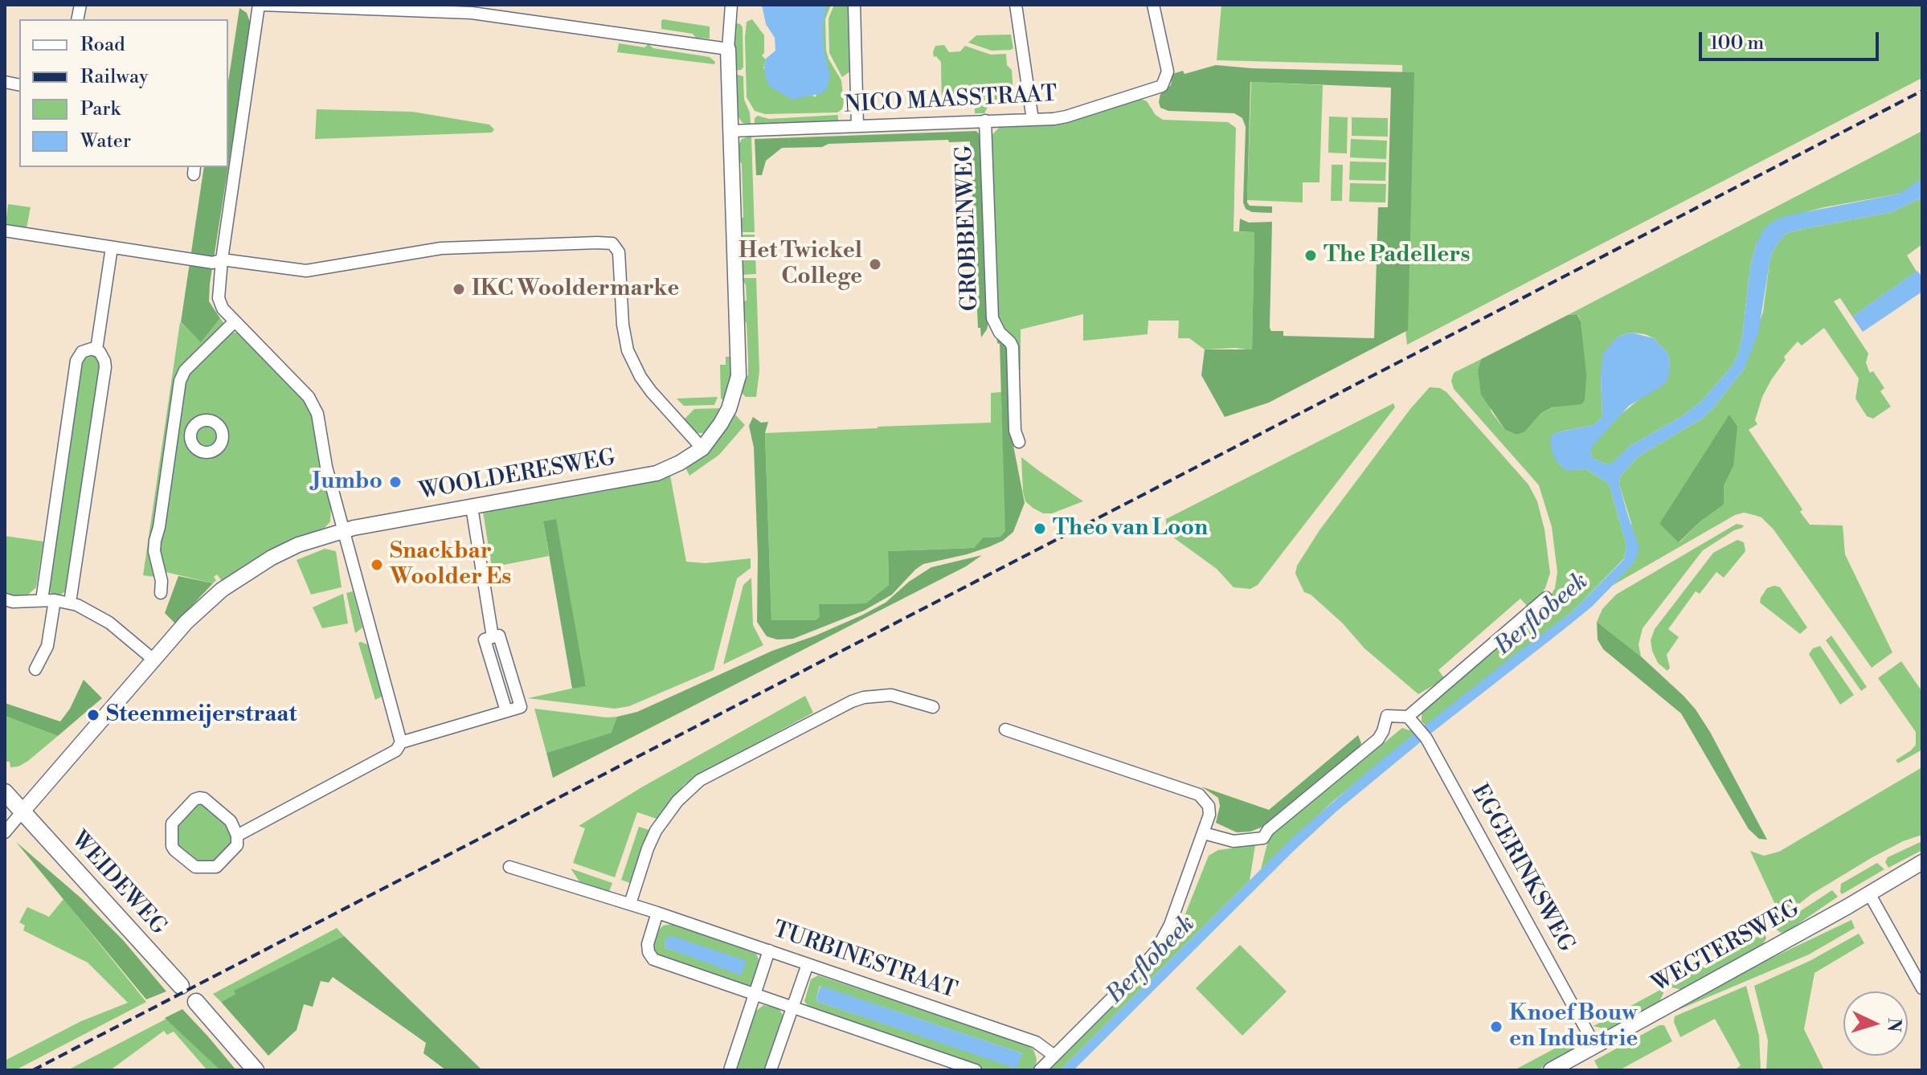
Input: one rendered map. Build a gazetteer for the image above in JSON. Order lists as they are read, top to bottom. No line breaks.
{"streets":{"main road":["WEIDEWEG"],"street":["NICO MAASSTRAAT","GROBBENWEG","WOOLDERESWEG","EGGERINKSWEG","WEGTERSWEG","TURBINESTRAAT"]},"crossings":[["NICO MAASSTRAAT","GROBBENWEG"],["NICO MAASSTRAAT","WOOLDERESWEG"],["WOOLDERESWEG","WEIDEWEG"],["EGGERINKSWEG","WEGTERSWEG"]],"water":["Berflobeek"],"places":["The Padellers","Het Twickel College","IKC Wooldermarke","Jumbo","Theo van Loon","Snackbar Woolder Es","Steenmeijerstraat","Knoef Bouw en Industrie"],"legend":["Road","Railway","Park","Water"],"scale_bar":"100 m","north":"right"}
